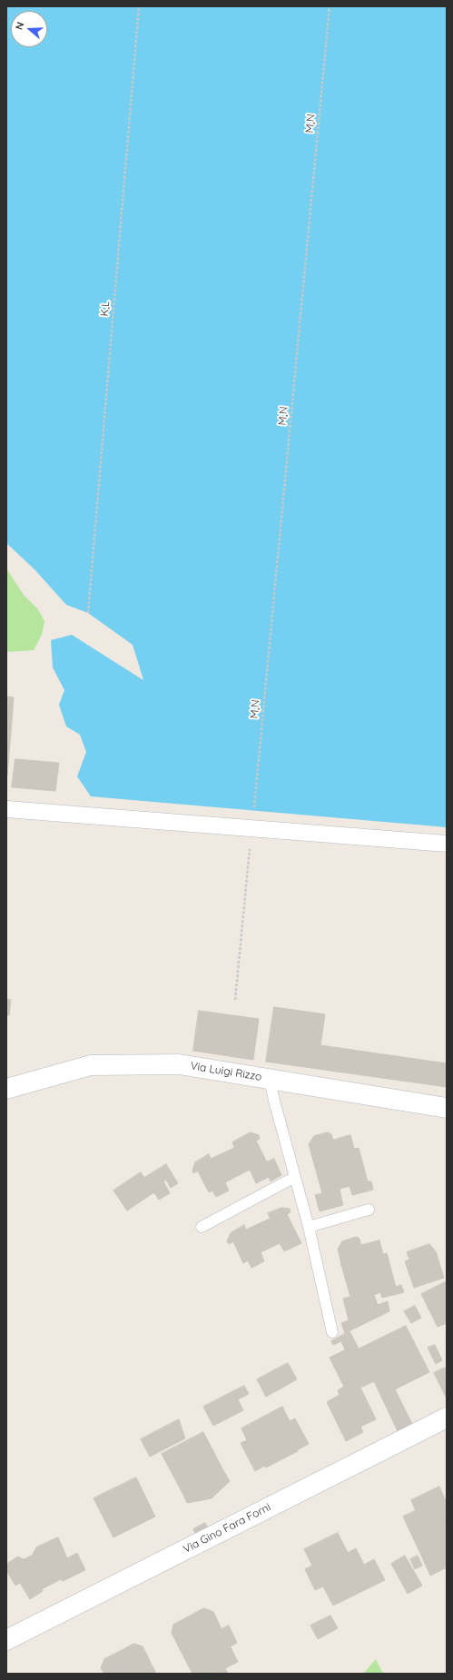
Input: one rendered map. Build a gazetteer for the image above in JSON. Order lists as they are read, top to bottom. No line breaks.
{"streets":{"street":["Via Luigi Rizzo","Via Gino Fara Forni"],"path":["M,N","K,L"]},"north":"left"}
